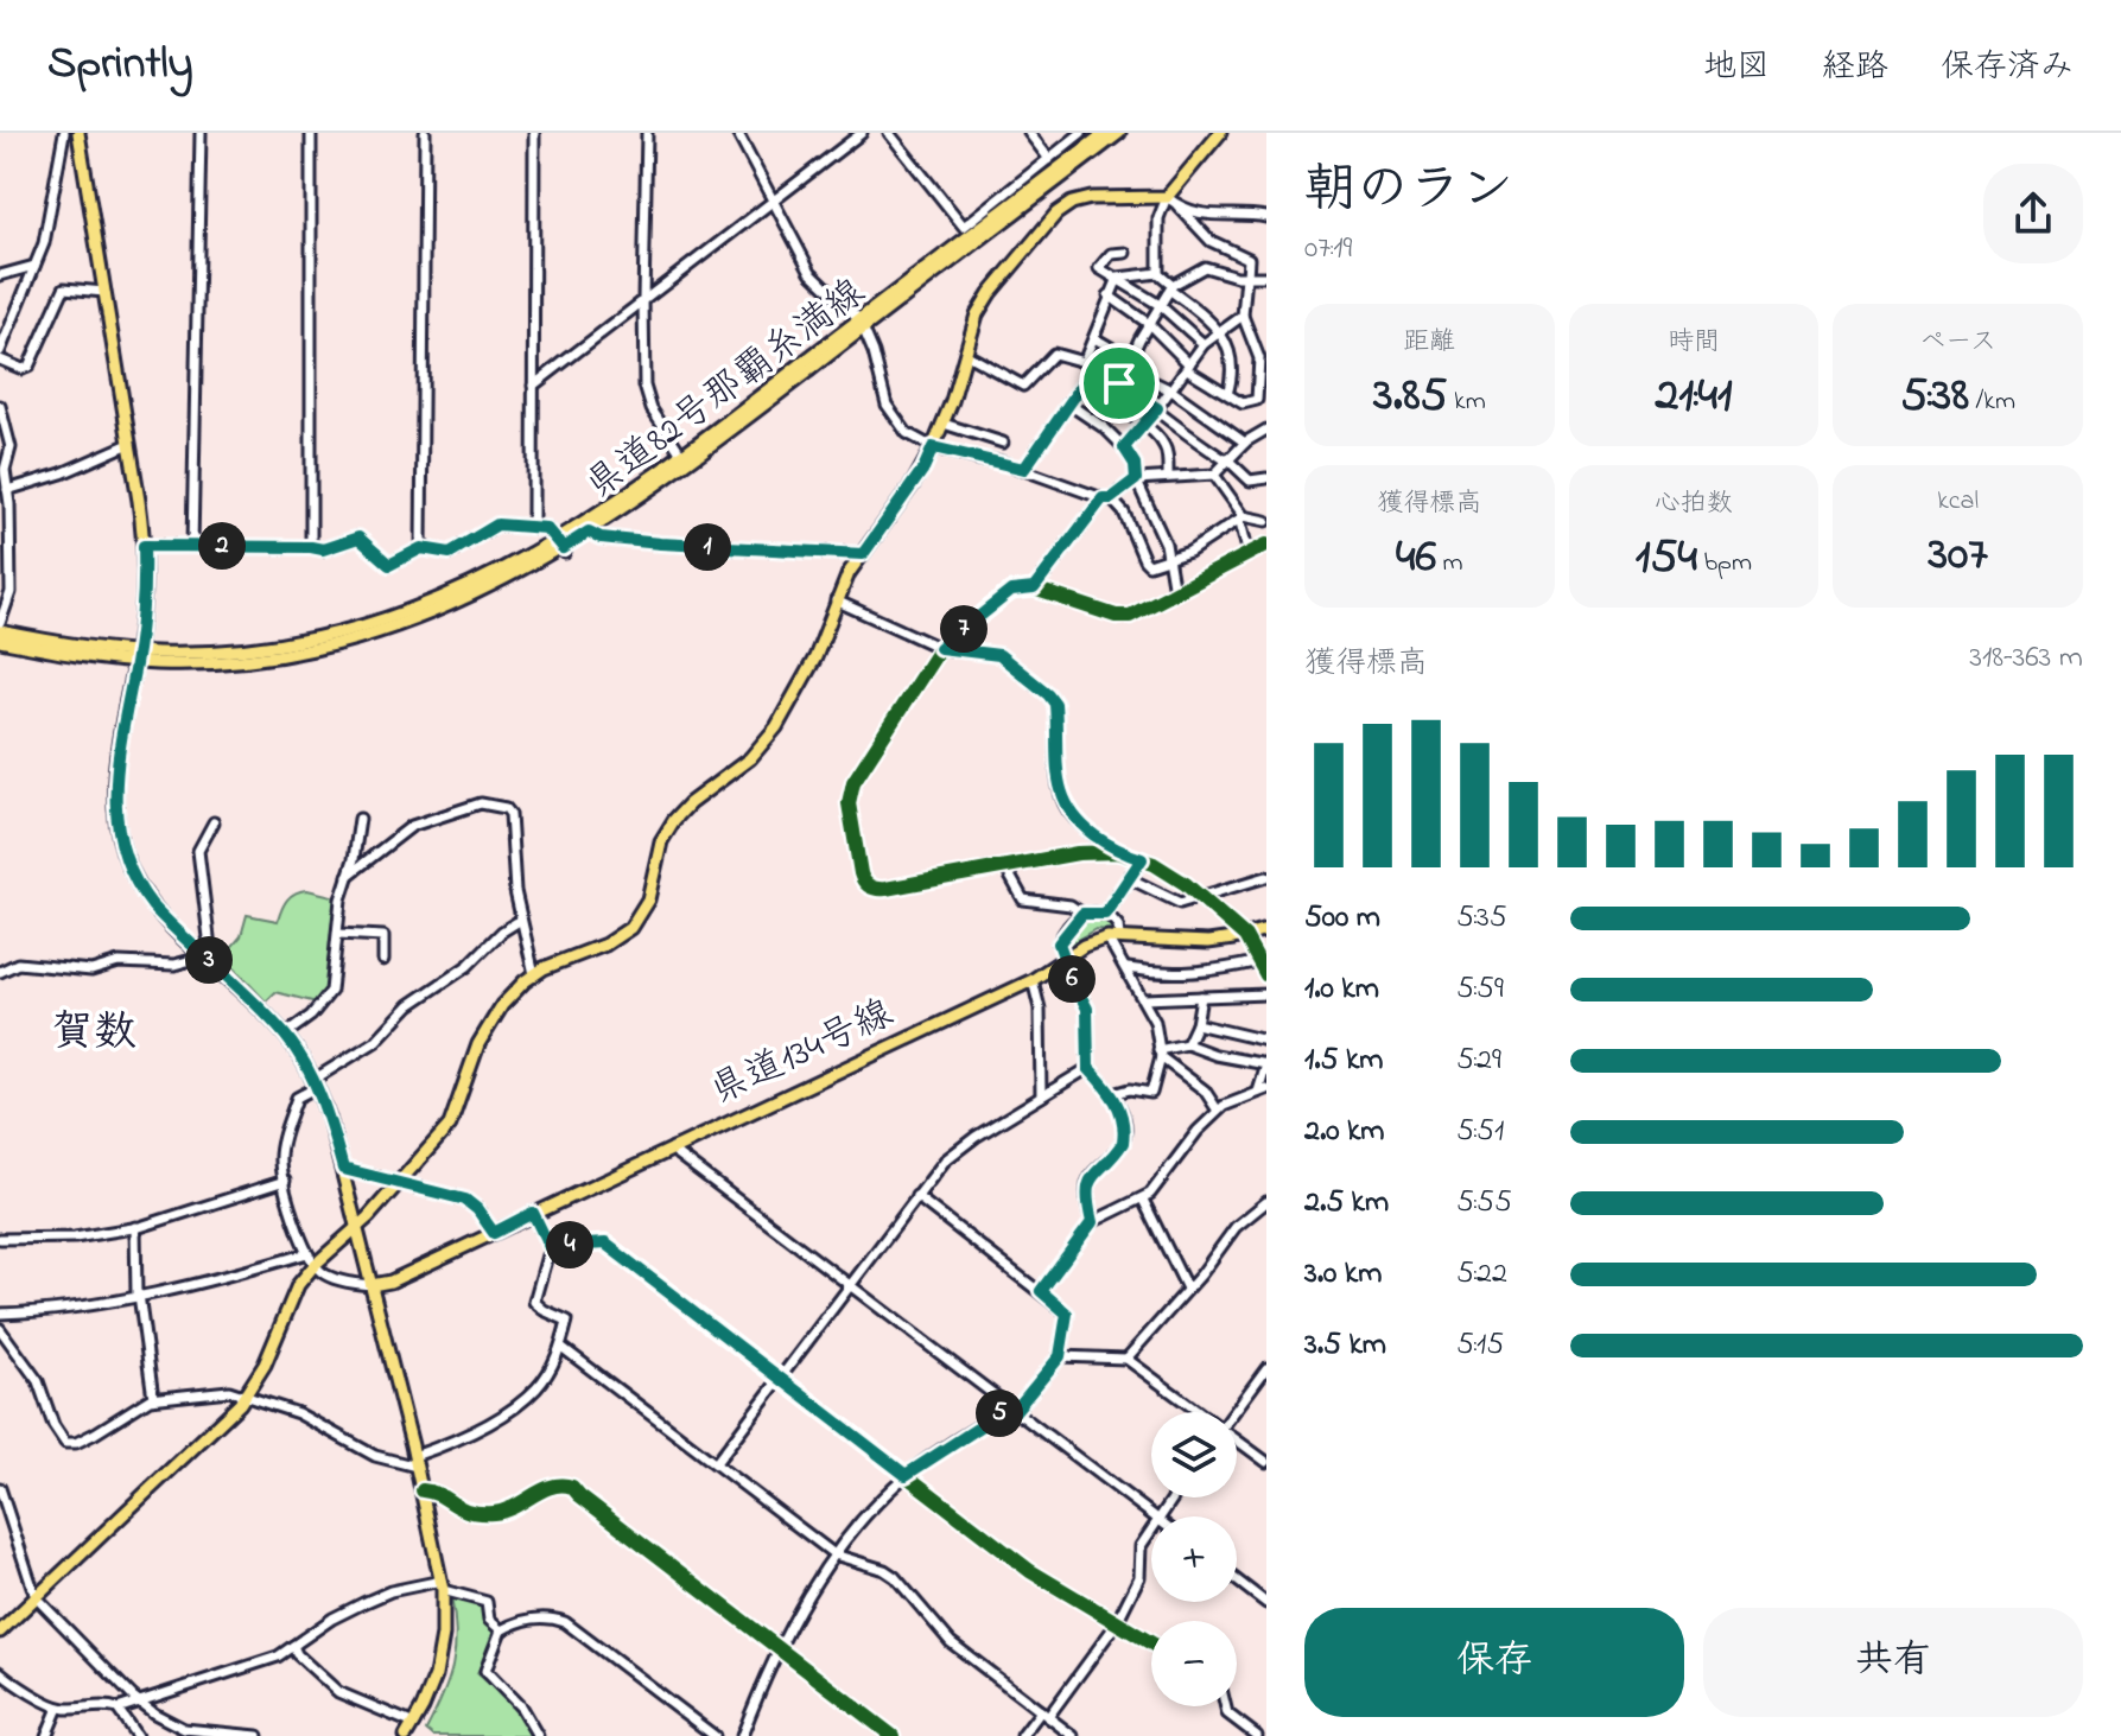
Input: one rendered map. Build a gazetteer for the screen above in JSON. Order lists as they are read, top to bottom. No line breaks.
{"streets":{"main road":["県道82号那覇糸満線","県道134号線"]},"districts":["賀数"],"page":{"header":"Sprintly","nav":["地図","経路","保存済み"],"heading":["朝のラン","07:19"],"stats":[["距離","3.85 km"],["時間","21:41"],["ペース","5:38 /km"],["獲得標高","46 m"],["心拍数","154 bpm"],["kcal","307"]],"pins":["2","1","7","3","6","4","5"],"chart":["獲得標高","318–363 m"],"list":[{"name":"500 m","note":"5:35"},{"name":"1.0 km","note":"5:59"},{"name":"1.5 km","note":"5:29"},{"name":"2.0 km","note":"5:51"},{"name":"2.5 km","note":"5:55"},{"name":"3.0 km","note":"5:22"},{"name":"3.5 km","note":"5:15"}],"map_buttons":["+","−"],"buttons":["保存","共有"]}}
